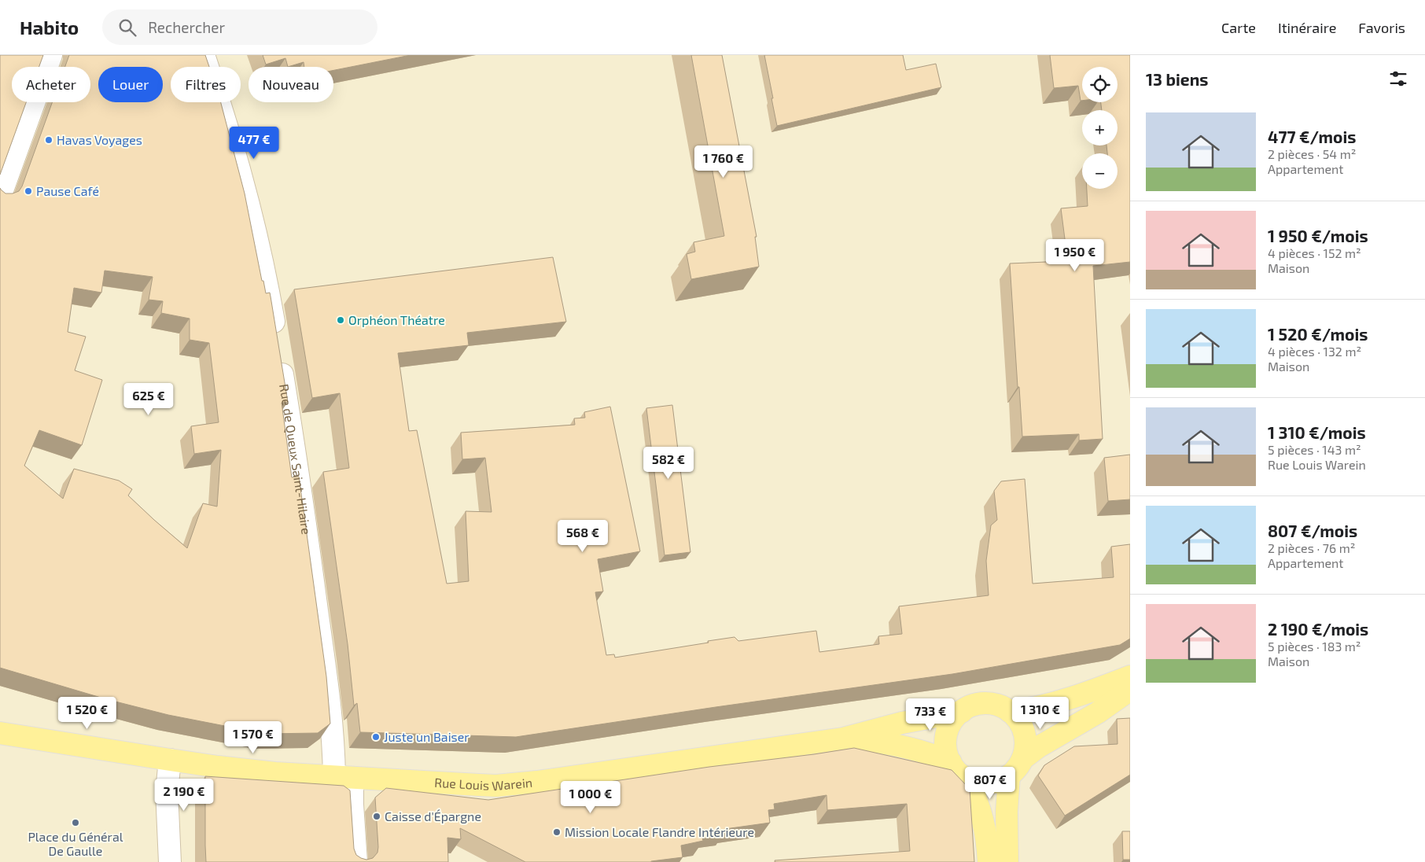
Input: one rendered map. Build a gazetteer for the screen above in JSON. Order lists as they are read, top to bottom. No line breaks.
{"streets":{"main road":["Rue Louis Warein"],"street":["Rue de Queux Saint-Hilaire"]},"crossings":[["Rue de Queux Saint-Hilaire","Rue Louis Warein"]],"places":["Havas Voyages","Pause Café","Orphéon Théatre","Juste un Baiser","Caisse d'Épargne","Place du Général De Gaulle","Mission Locale Flandre Intérieure"],"page":{"header":"Habito","search":"Rechercher","nav":["Carte","Itinéraire","Favoris"],"heading":"13 biens","map_buttons":["+","−"],"chip":["Acheter","Louer","Filtres","Nouveau"],"list":[{"name":"477 €/mois","note":"2 pièces · 54 m² · Appartement"},{"name":"1 950 €/mois","note":"4 pièces · 152 m² · Maison"},{"name":"1 520 €/mois","note":"4 pièces · 132 m² · Maison"},{"name":"1 310 €/mois","note":"5 pièces · 143 m² · Rue Louis Warein"},{"name":"807 €/mois","note":"2 pièces · 76 m² · Appartement"},{"name":"2 190 €/mois","note":"5 pièces · 183 m² · Maison"}],"price":["477 €","1 760 €","1 950 €","625 €","582 €","568 €","1 520 €","1 310 €","733 €","1 570 €","807 €","2 190 €","1 000 €"]}}
